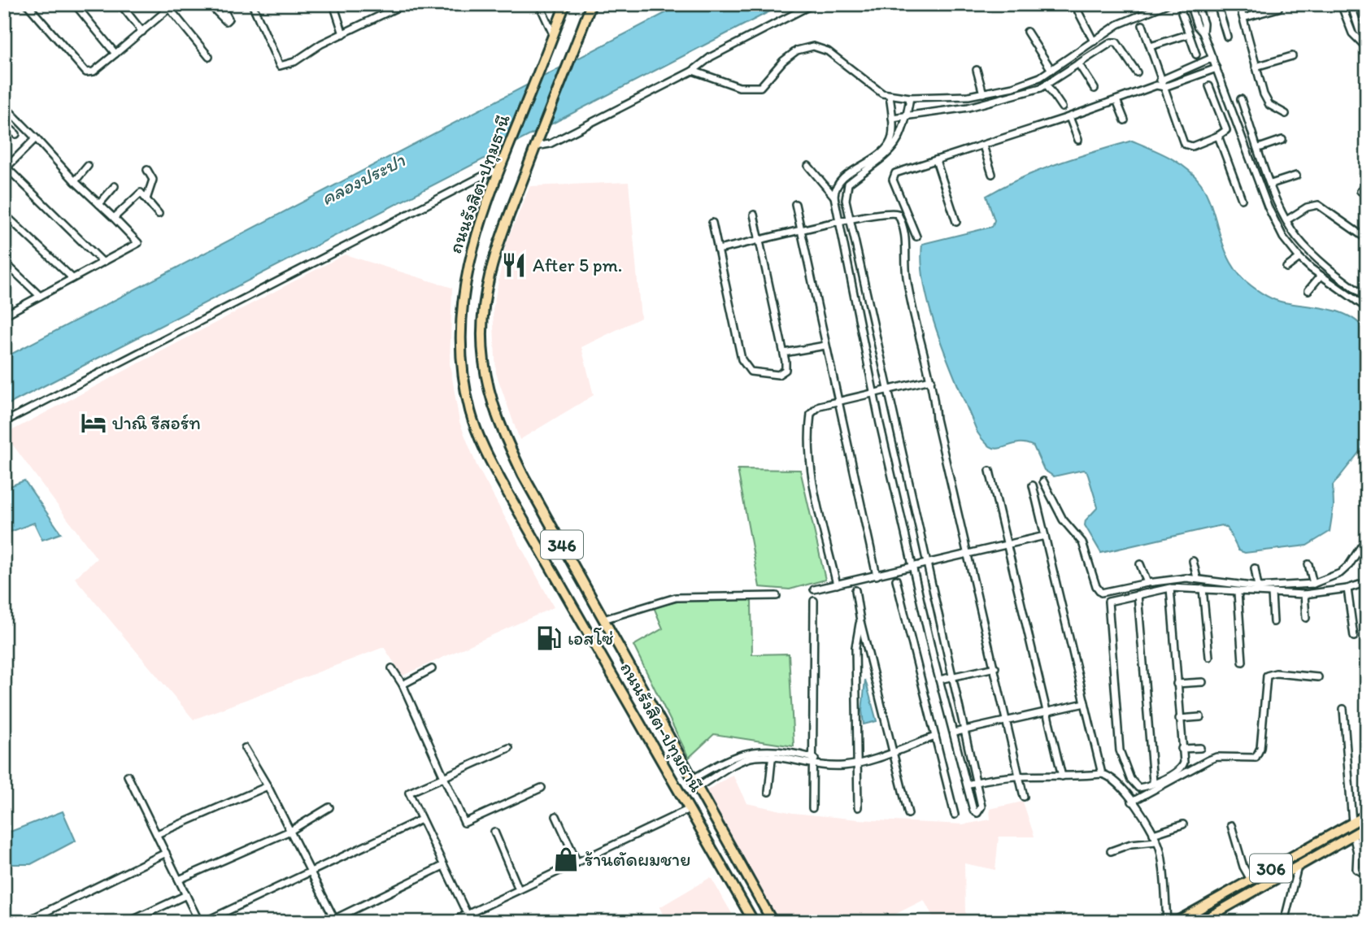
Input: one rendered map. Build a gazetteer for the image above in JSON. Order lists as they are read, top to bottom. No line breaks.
{"streets":{"main road":["ถนนรังสิต-ปทุมธานี","346","306"]},"water":["คลองประปา"],"places":{"restaurant":["After 5 pm."],"hotel":["ปาณิ รีสอร์ท"],"fuel station":["เอสโซ่"],"shop":["ร้านตัดผมชาย"]}}
